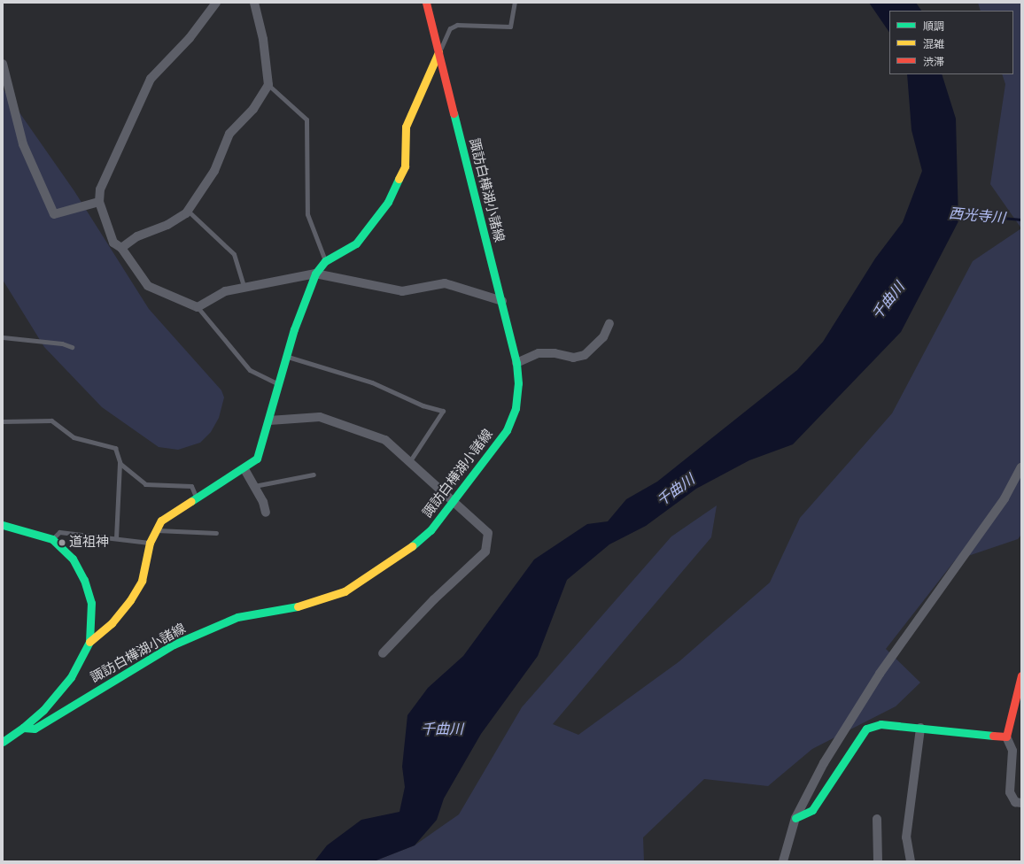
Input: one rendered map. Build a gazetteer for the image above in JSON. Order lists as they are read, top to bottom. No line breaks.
{"streets":{"street":["諏訪白樺湖小諸線"]},"water":["西光寺川","千曲川"],"places":["道祖神"],"legend":["順調","混雑","渋滞"]}
